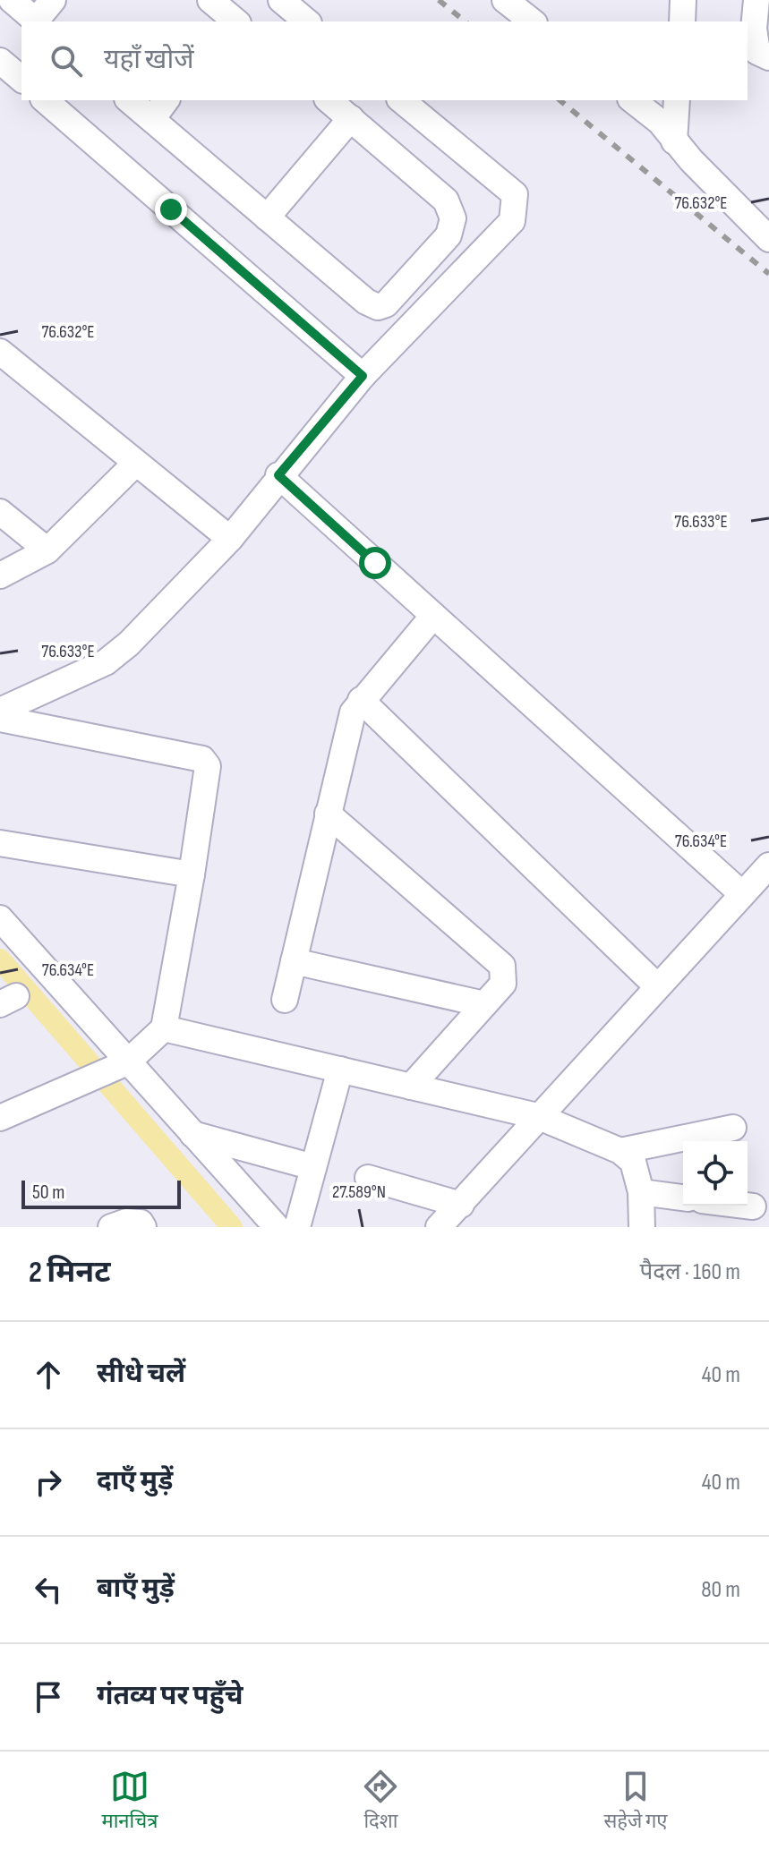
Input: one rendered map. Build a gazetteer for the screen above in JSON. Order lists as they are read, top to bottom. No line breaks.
{"scale_bar":"50 m","page":{"search":"यहाँ खोजें","scale":"50 m","heading":["2 मिनट","पैदल · 160 m"],"list":[["सीधे चलें","40 m"],["दाएँ मुड़ें","40 m"],["बाएँ मुड़ें","80 m"],"गंतव्य पर पहुँचे"],"nav":["मानचित्र","दिशा","सहेजे गए"]},"coordinates":["76.632°E","76.633°E","76.634°E","27.589°N"]}
